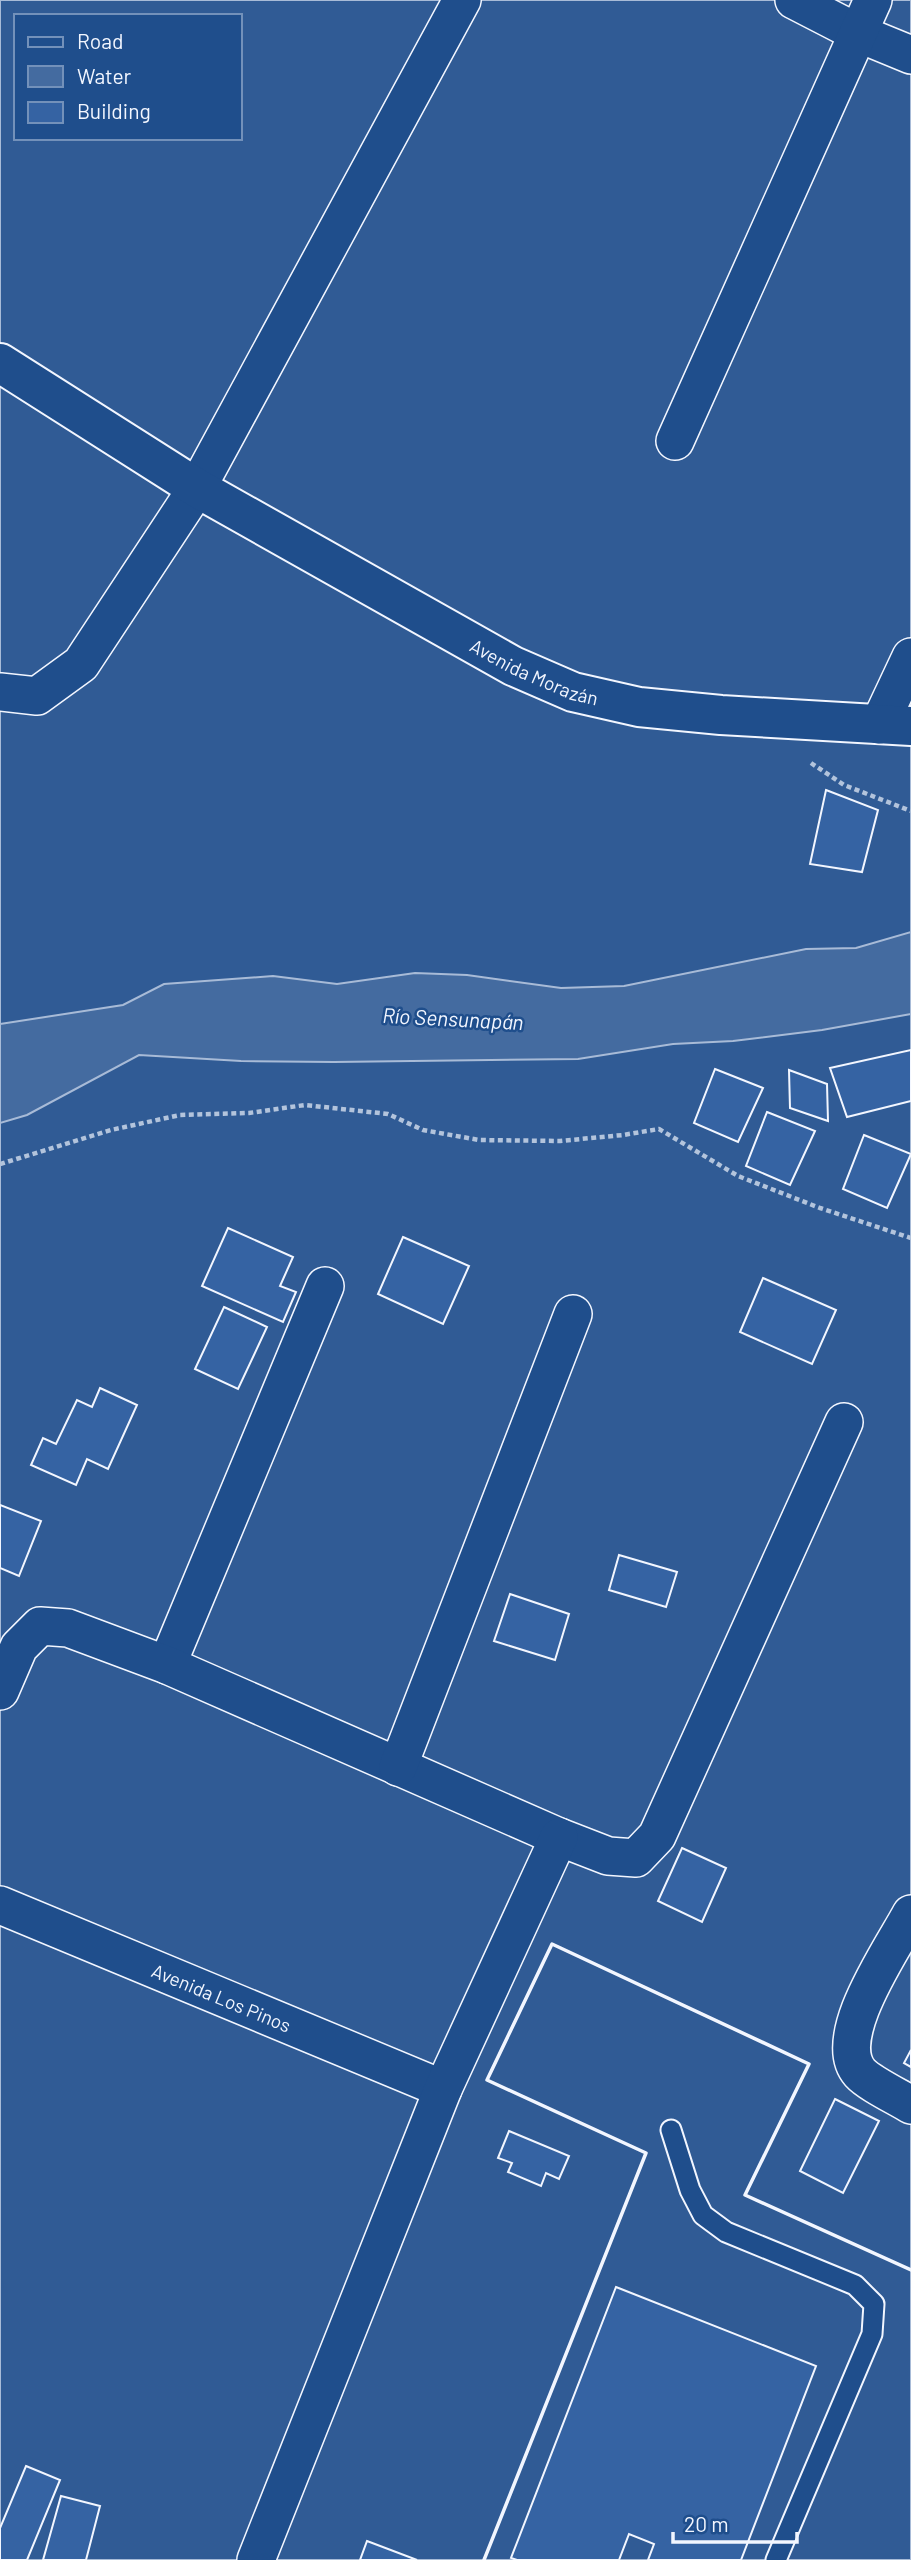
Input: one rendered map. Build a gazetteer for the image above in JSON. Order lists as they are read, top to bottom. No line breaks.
{"streets":{"main road":["Avenida Morazán"],"street":["Avenida Los Pinos"]},"water":["Río Sensunapán"],"legend":["Road","Water","Building"],"scale_bar":"20 m"}
